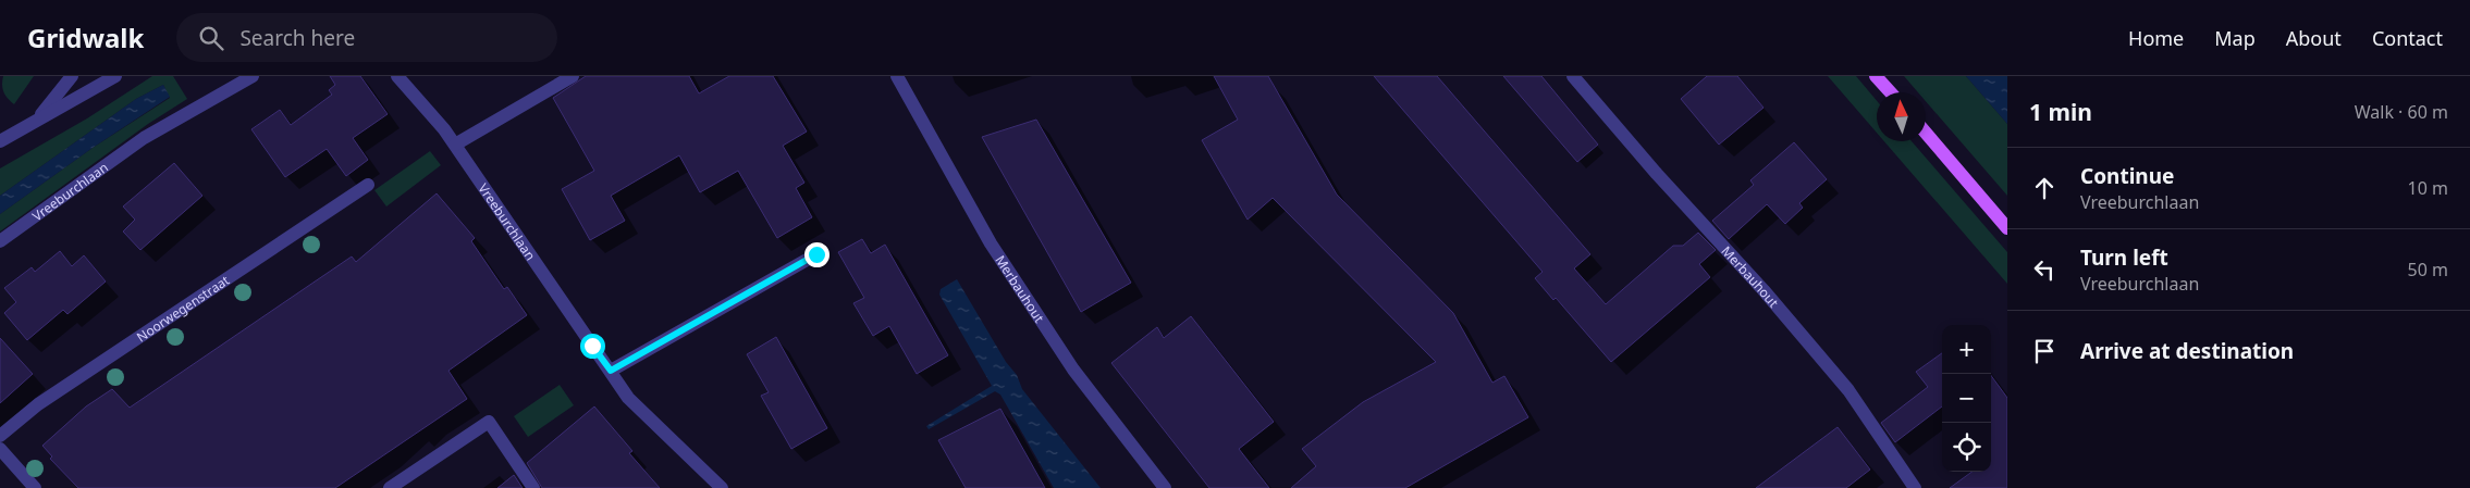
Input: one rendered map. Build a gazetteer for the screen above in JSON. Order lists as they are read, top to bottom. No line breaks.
{"streets":{"street":["Vreeburchlaan","Merbauhout","Noorwegenstraat"]},"north":"top","page":{"header":"Gridwalk","search":"Search here","nav":["Home","Map","About","Contact"],"heading":["1 min","Walk · 60 m"],"list":[["Continue","Vreeburchlaan","10 m"],["Turn left","Vreeburchlaan","50 m"],"Arrive at destination"],"map_buttons":["+","−"]}}
